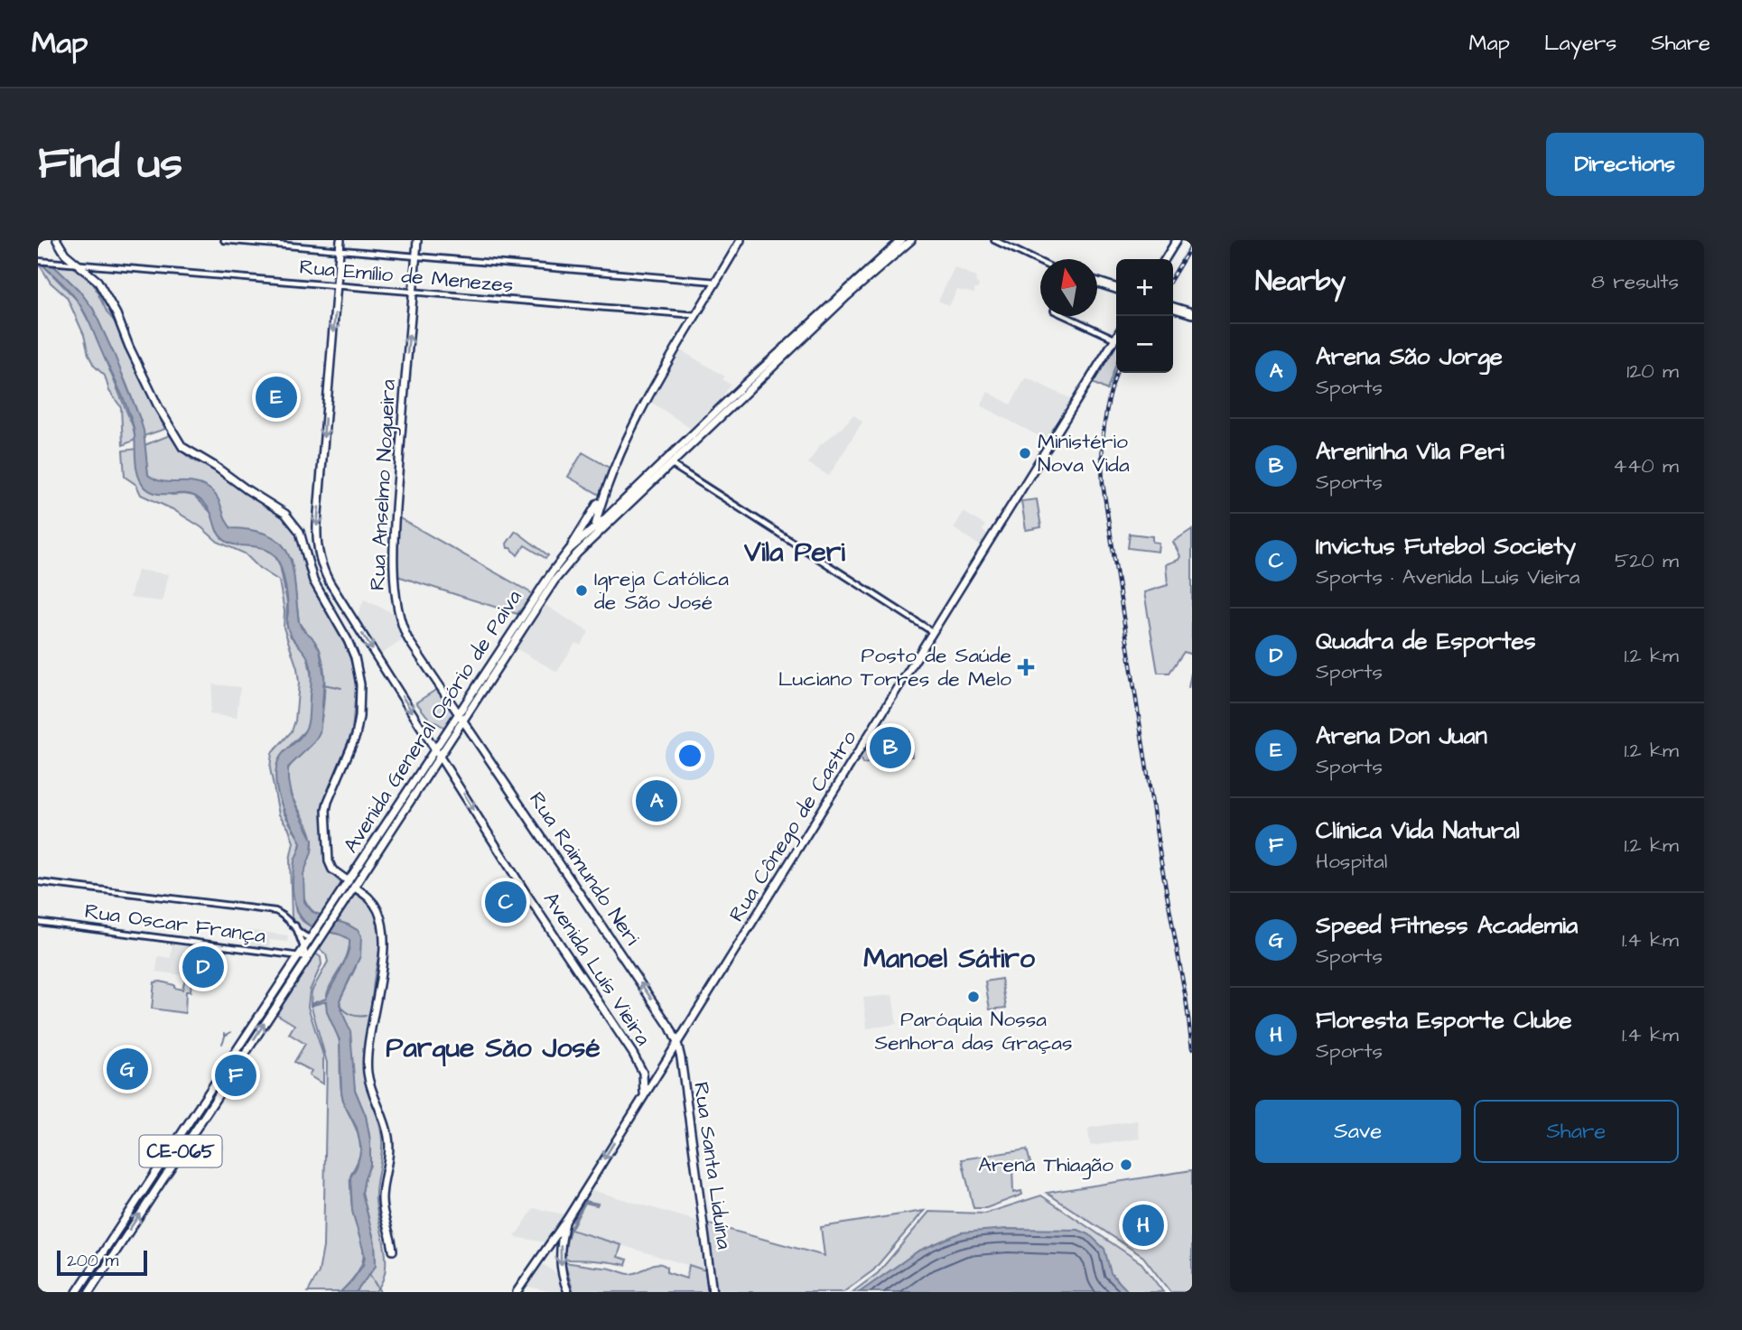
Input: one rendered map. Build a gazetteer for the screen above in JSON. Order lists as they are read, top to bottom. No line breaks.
{"streets":{"main road":["Rua Anselmo Nogueira","Avenida General Osório de Paiva","Rua Cônego de Castro","Rua Raimundo Neri","Avenida Luís Vieira","CE-065","Rua Santa Liduína"],"street":["Rua Emílio de Menezes","Rua Oscar França"]},"crossings":[["Rua Emílio de Menezes","Rua Anselmo Nogueira"],["Rua Emílio de Menezes","Avenida Luís Vieira"],["Rua Anselmo Nogueira","Avenida General Osório de Paiva"],["Rua Anselmo Nogueira","Rua Raimundo Neri"],["Avenida General Osório de Paiva","Rua Raimundo Neri"],["Avenida General Osório de Paiva","Rua Oscar França"],["Avenida General Osório de Paiva","Avenida Luís Vieira"],["Rua Cônego de Castro","Rua Raimundo Neri"],["Rua Cônego de Castro","Avenida Luís Vieira"],["Rua Cônego de Castro","Rua Santa Liduína"],["Rua Raimundo Neri","Rua Santa Liduína"]],"one_way":["Rua Anselmo Nogueira","Rua Raimundo Neri","Avenida Luís Vieira"],"districts":["Vila Peri","Manoel Sátiro","Parque Săo José"],"places":{"other":["Ministério Nova Vida","Igreja Católica de São José","Paróquia Nossa Senhora das Graças","Arena Thiagão"],"health":["Posto de Saúde Luciano Torres de Melo"]},"scale_bar":"200 m","north":"top","page":{"header":"Map","nav":["Map","Layers","Share"],"buttons":["Directions",["Save","Share"]],"title":"Find us","heading":["Nearby","8 results"],"map_buttons":["+","−"],"list":[{"mark":"A","name":"Arena São Jorge","note":"Sports","value":"120 m"},{"mark":"B","name":"Areninha Vila Peri","note":"Sports","value":"440 m"},{"mark":"C","name":"Invictus Futebol Society","note":"Sports · Avenida Luís Vieira","value":"520 m"},{"mark":"D","name":"Quadra de Esportes","note":"Sports","value":"1.2 km"},{"mark":"E","name":"Arena Don Juan","note":"Sports","value":"1.2 km"},{"mark":"F","name":"Clínica Vida Natural","note":"Hospital","value":"1.2 km"},{"mark":"G","name":"Speed Fitness Academia","note":"Sports","value":"1.4 km"},{"mark":"H","name":"Floresta Esporte Clube","note":"Sports","value":"1.4 km"}],"pins":["E","B","A","C","D","G","F","H"],"scale":"200 m"}}
